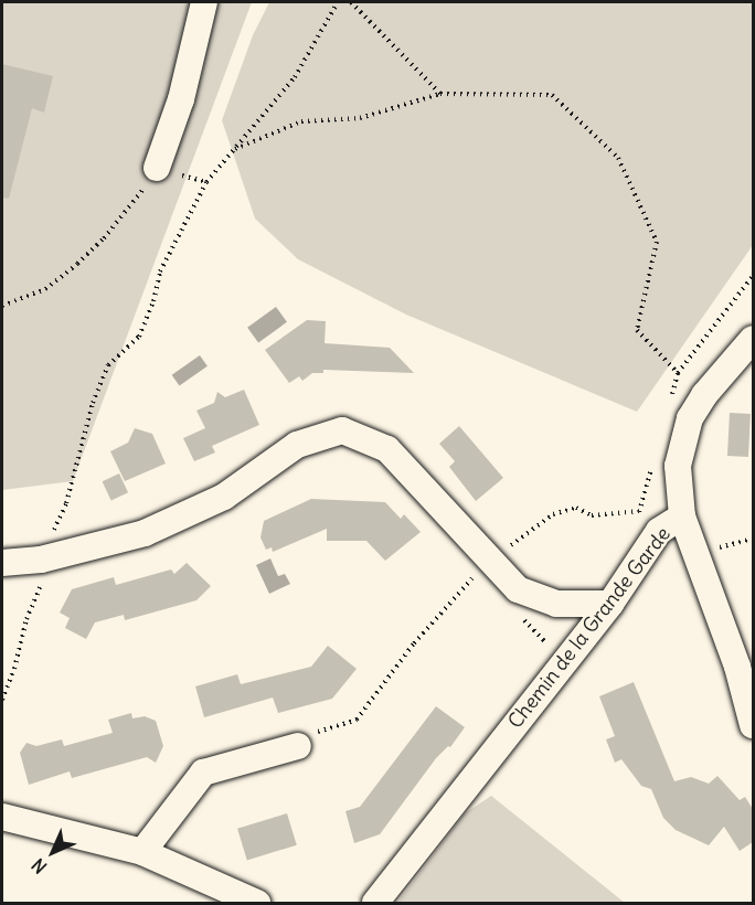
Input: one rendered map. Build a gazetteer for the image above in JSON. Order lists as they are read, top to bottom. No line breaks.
{"streets":{"street":["Chemin de la Grande Garde"]},"north":"bottom left"}
